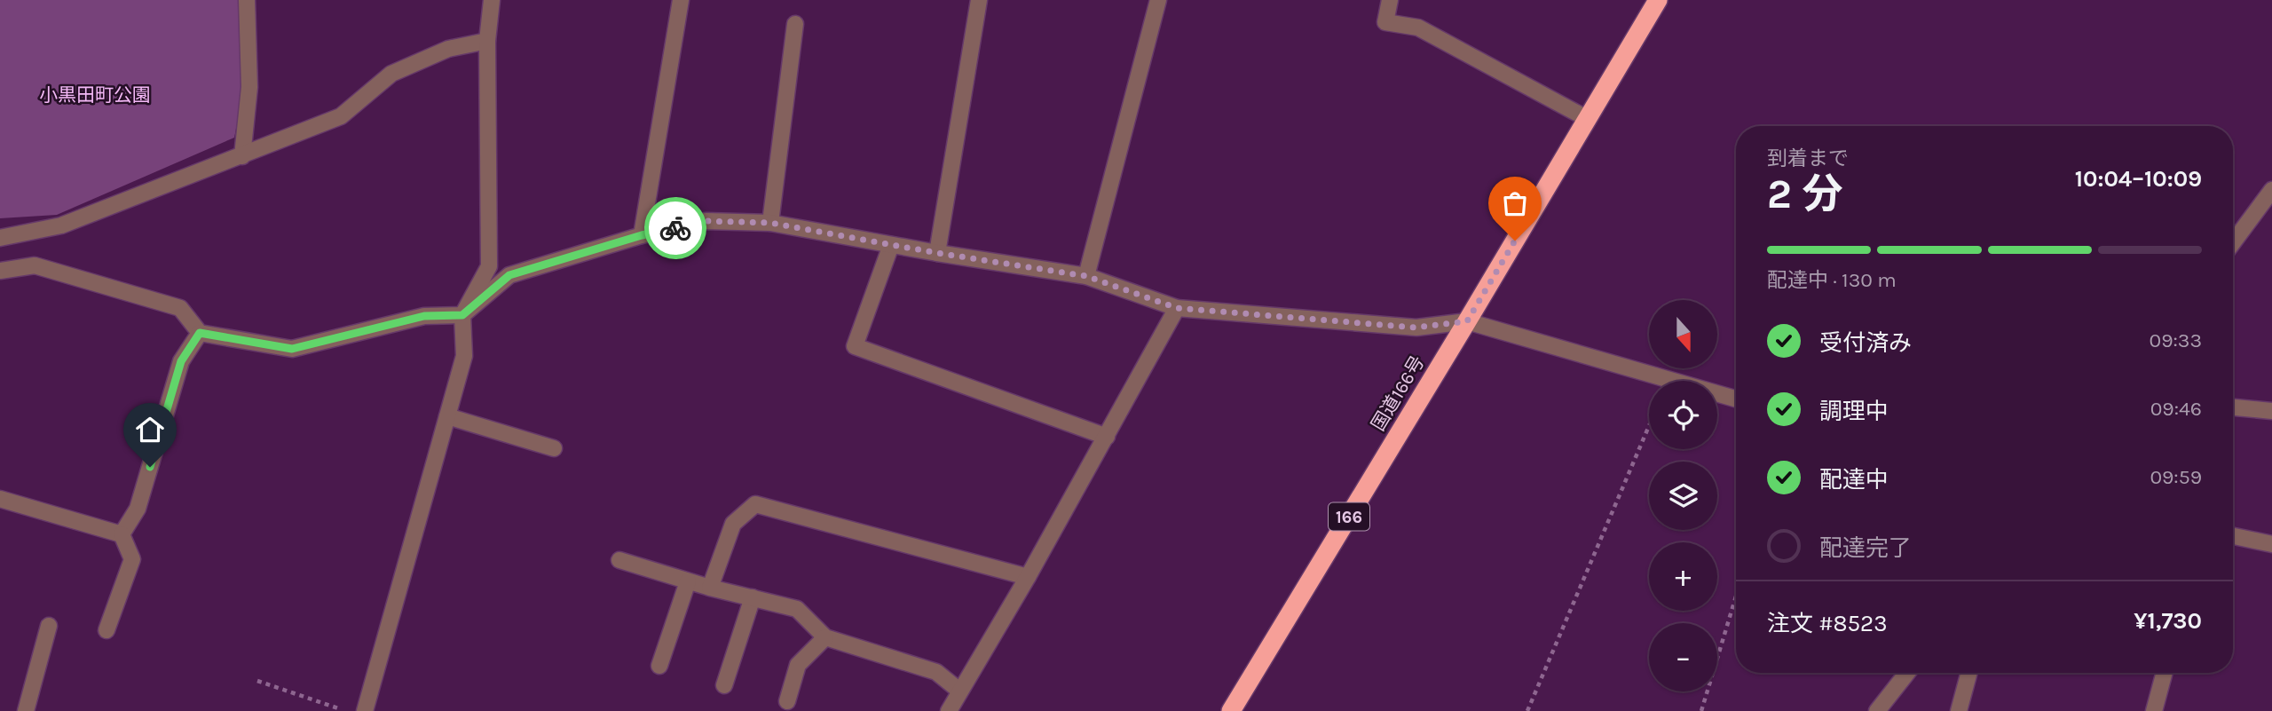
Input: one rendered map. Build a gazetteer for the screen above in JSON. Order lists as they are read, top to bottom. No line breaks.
{"streets":{"highway":["国道166号","166"]},"parks":["小黒田町公園"],"north":"bottom","page":{"heading":["2 分","到着まで","10:04–10:09"],"panel":["注文 #8523","¥1,730"],"bar":"配達中 · 130 m","map_buttons":["+","−"],"list":[["受付済み","09:33"],["調理中","09:46"],["配達中","09:59"],"配達完了"]}}
